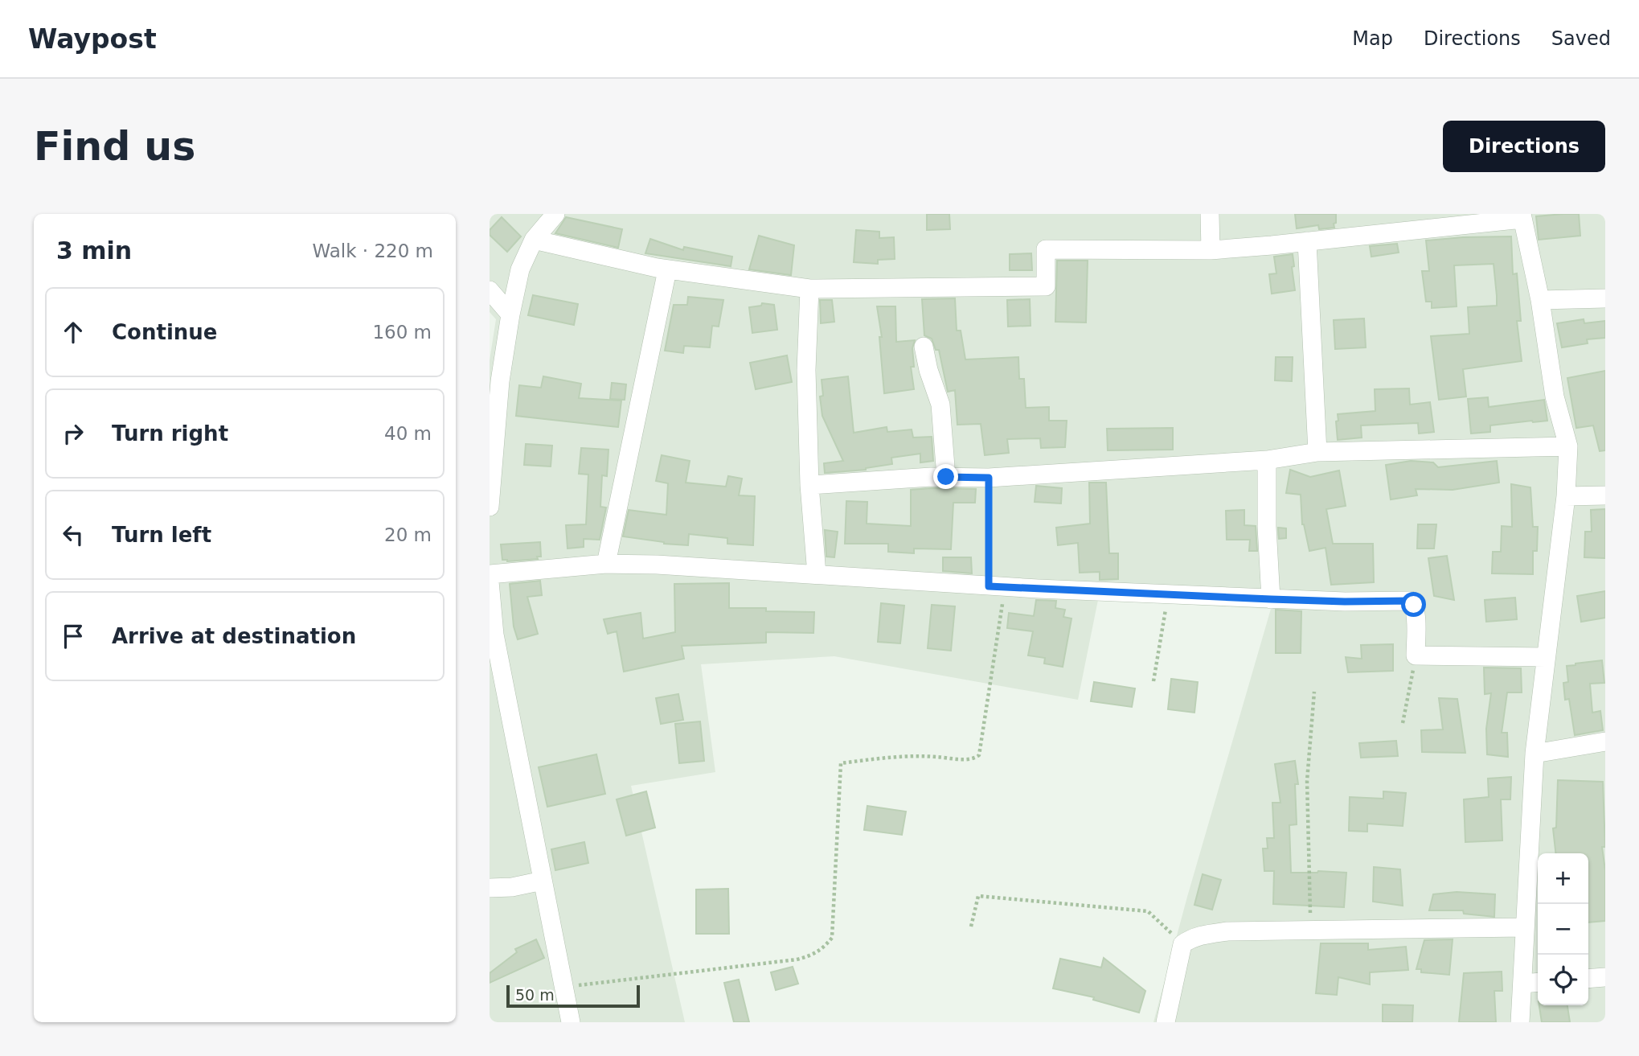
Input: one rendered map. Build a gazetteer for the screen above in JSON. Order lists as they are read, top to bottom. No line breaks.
{"scale_bar":"50 m","page":{"header":"Waypost","nav":["Map","Directions","Saved"],"buttons":"Directions","title":"Find us","heading":["3 min","Walk · 220 m"],"list":[["Continue","160 m"],["Turn right","40 m"],["Turn left","20 m"],"Arrive at destination"],"map_buttons":["+","−"],"scale":"50 m"}}
